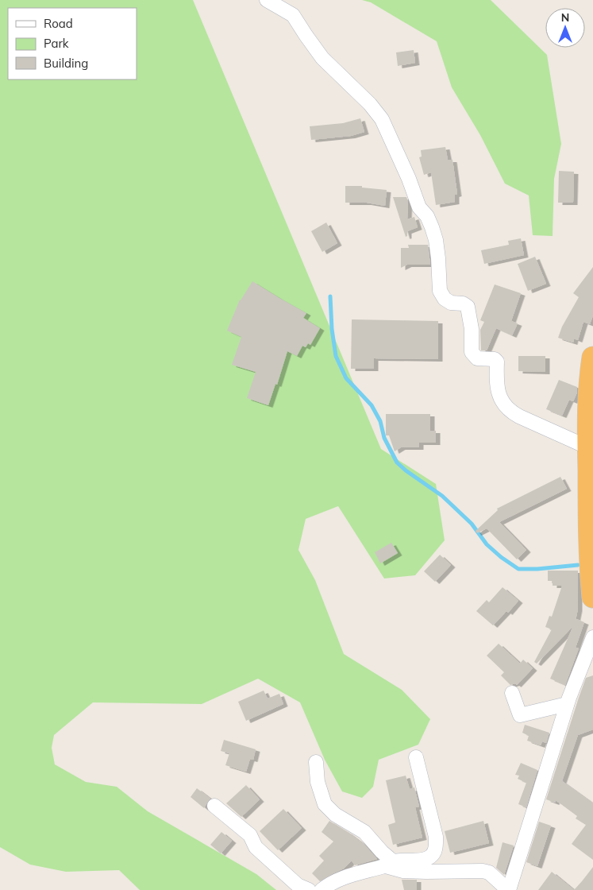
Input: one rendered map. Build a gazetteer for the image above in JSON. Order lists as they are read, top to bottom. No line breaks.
{"legend":["Road","Park","Building"],"north":"top"}
